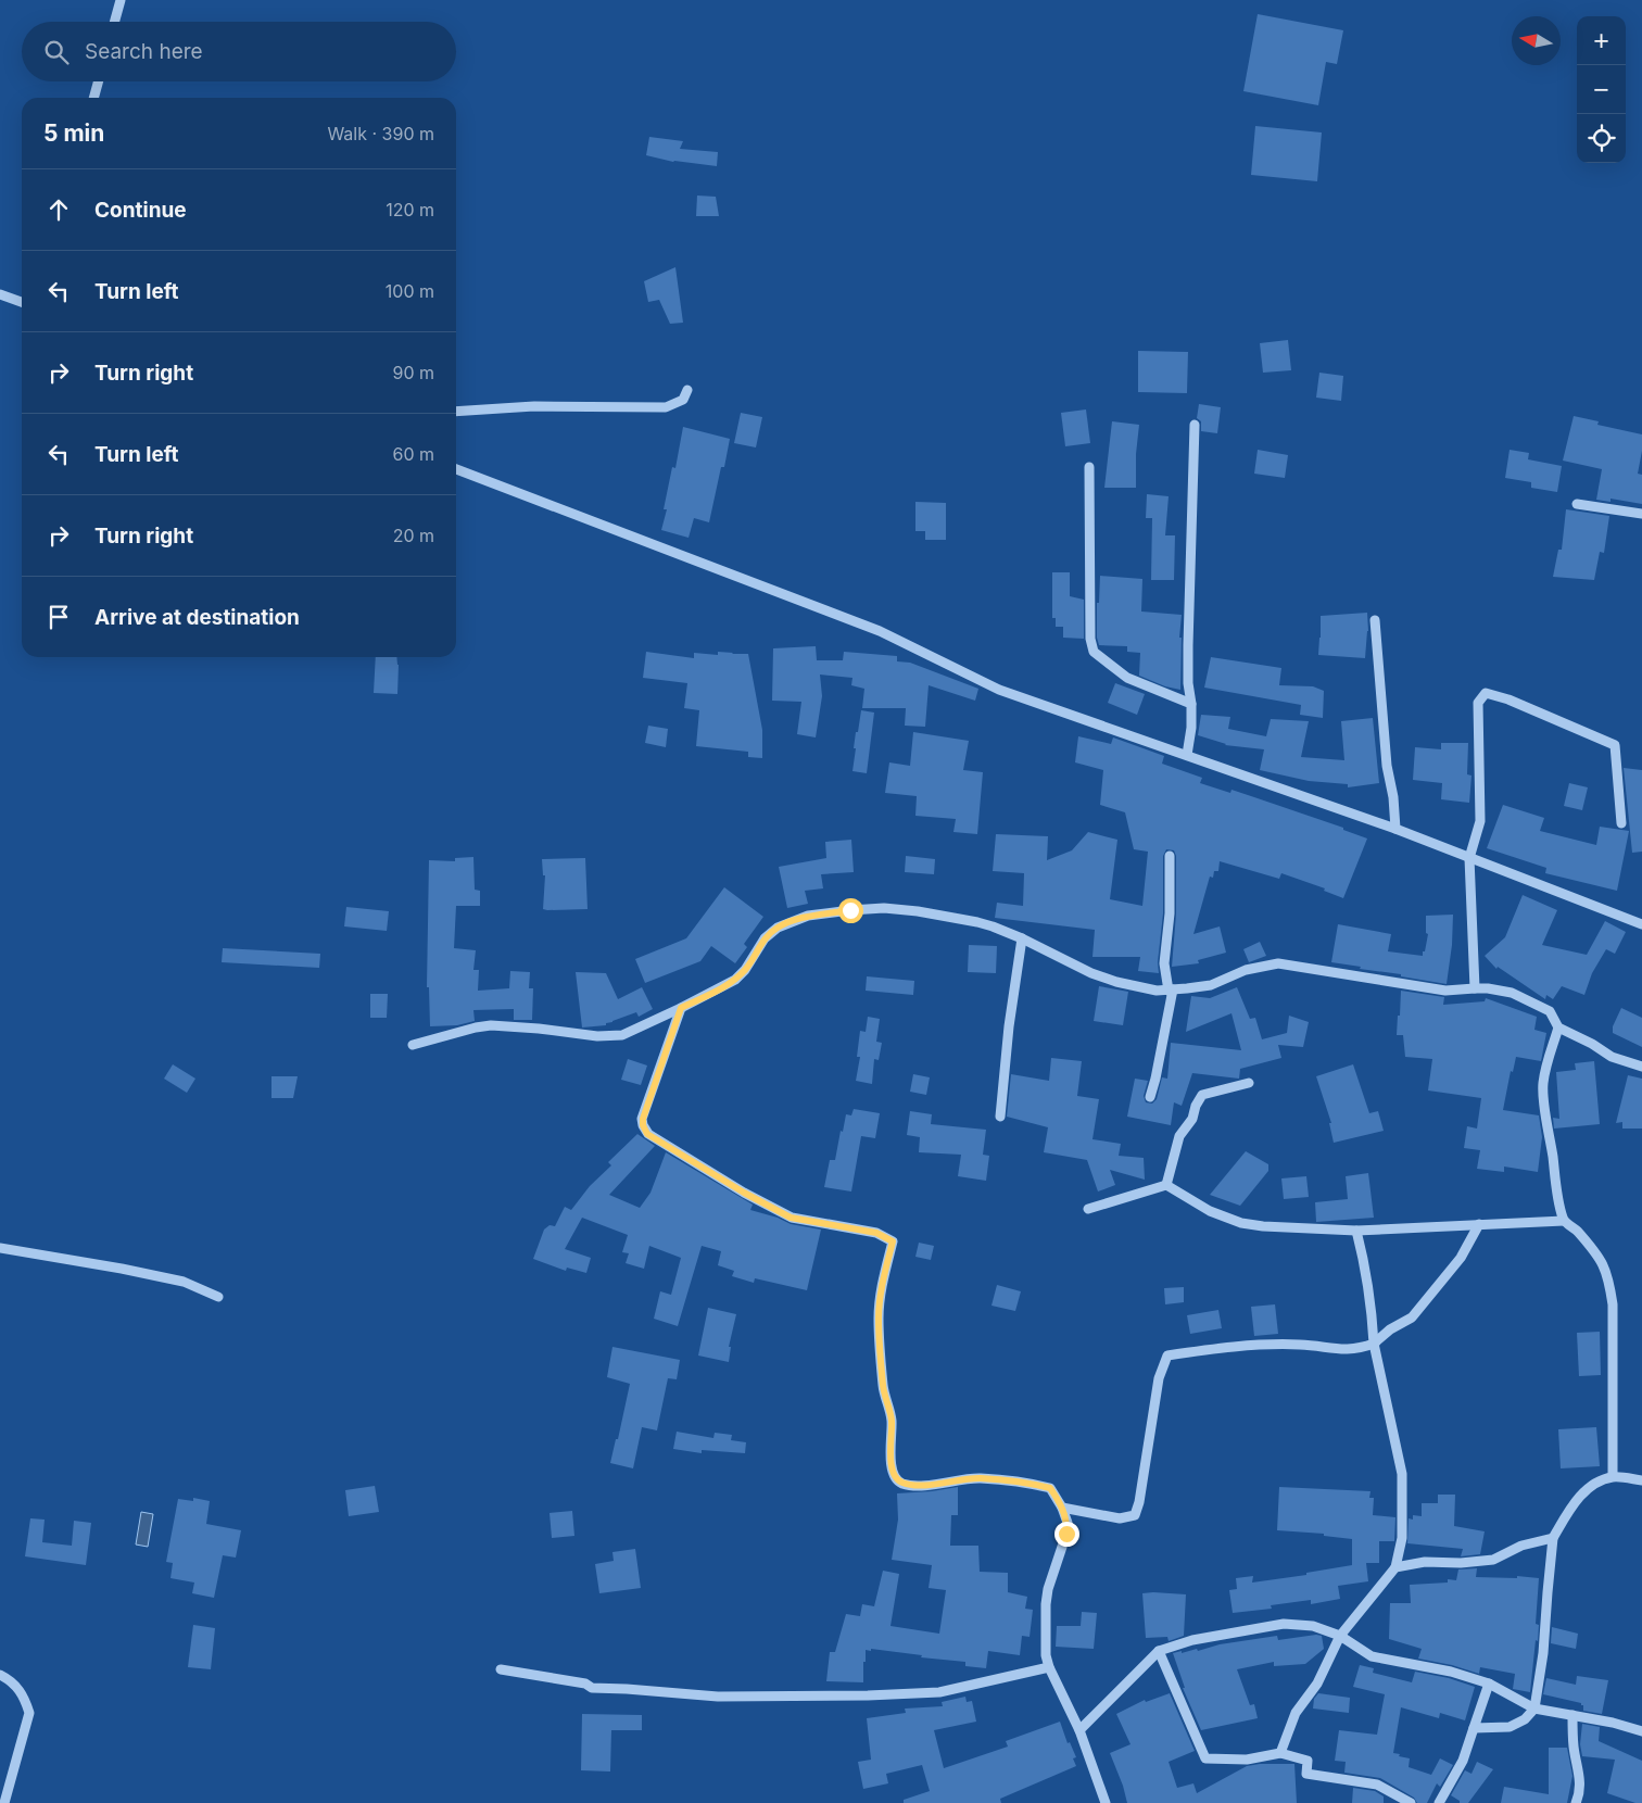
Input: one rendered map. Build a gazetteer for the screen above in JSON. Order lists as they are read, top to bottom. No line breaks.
{"north":"left","page":{"map_buttons":["+","−"],"search":"Search here","heading":["5 min","Walk · 390 m"],"list":[["Continue","120 m"],["Turn left","100 m"],["Turn right","90 m"],["Turn left","60 m"],["Turn right","20 m"],"Arrive at destination"]}}
